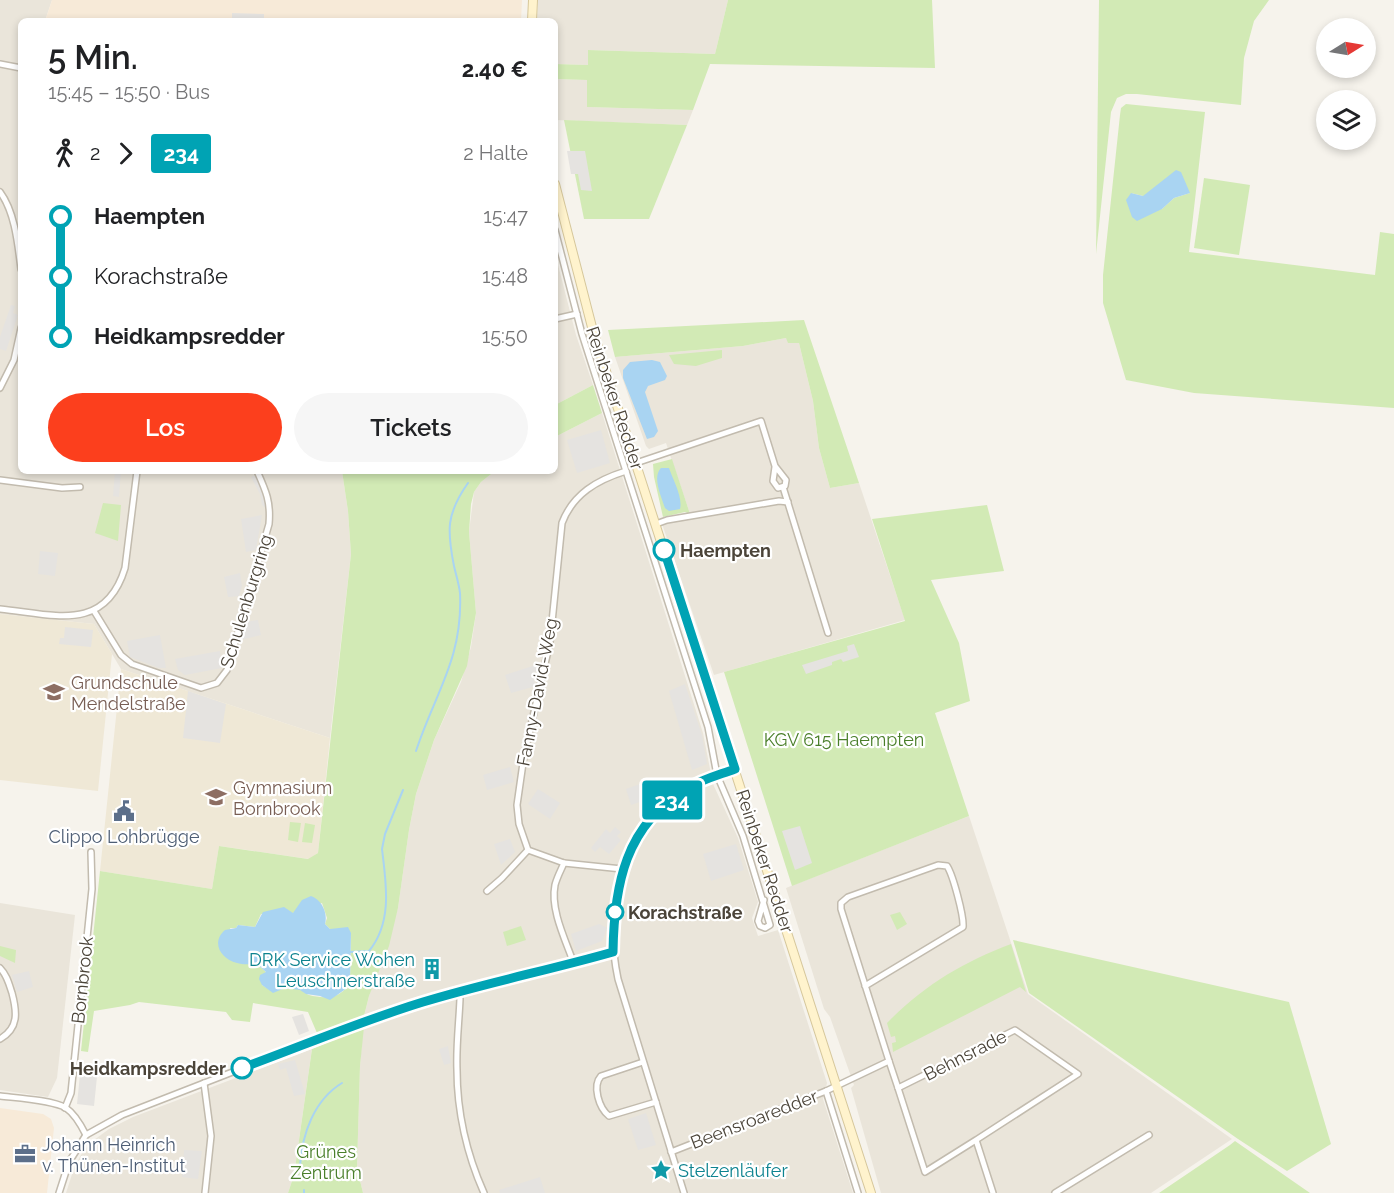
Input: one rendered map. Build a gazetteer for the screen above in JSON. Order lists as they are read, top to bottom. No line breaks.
{"streets":{"main road":["Reinbeker Redder"],"street":["Schulenburgring","Fanny-David-Weg","Bornbrook","Behnsrade","Beensroaredder"]},"crossings":[["Reinbeker Redder","Fanny-David-Weg"],["Reinbeker Redder","Beensroaredder"]],"parks":["KGV 615 Haempten","Grünes Zentrum"],"places":{"other":["Haempten","Korachstraße","Heidkampsredder"],"school or university":["Grundschule Mendelstraße","Gymnasium Bornbrook"],"public building":["Clippo Lohbrügge"],"building":["DRK Service Wohen Leuschnerstraße"],"office":["Johann Heinrich v. Thünen-Institut"],"place":["Stelzenläufer"]},"lines":["bus line 234"],"north":"right","page":{"on_map":"234","heading":["5 Min.","15:45 – 15:50 · Bus","2.40 €"],"legs":["2","234","2 Halte"],"list":[{"name":"Haempten","value":"15:47"},{"name":"Korachstraße","value":"15:48"},{"name":"Heidkampsredder","value":"15:50"}],"buttons":["Los","Tickets"]}}
